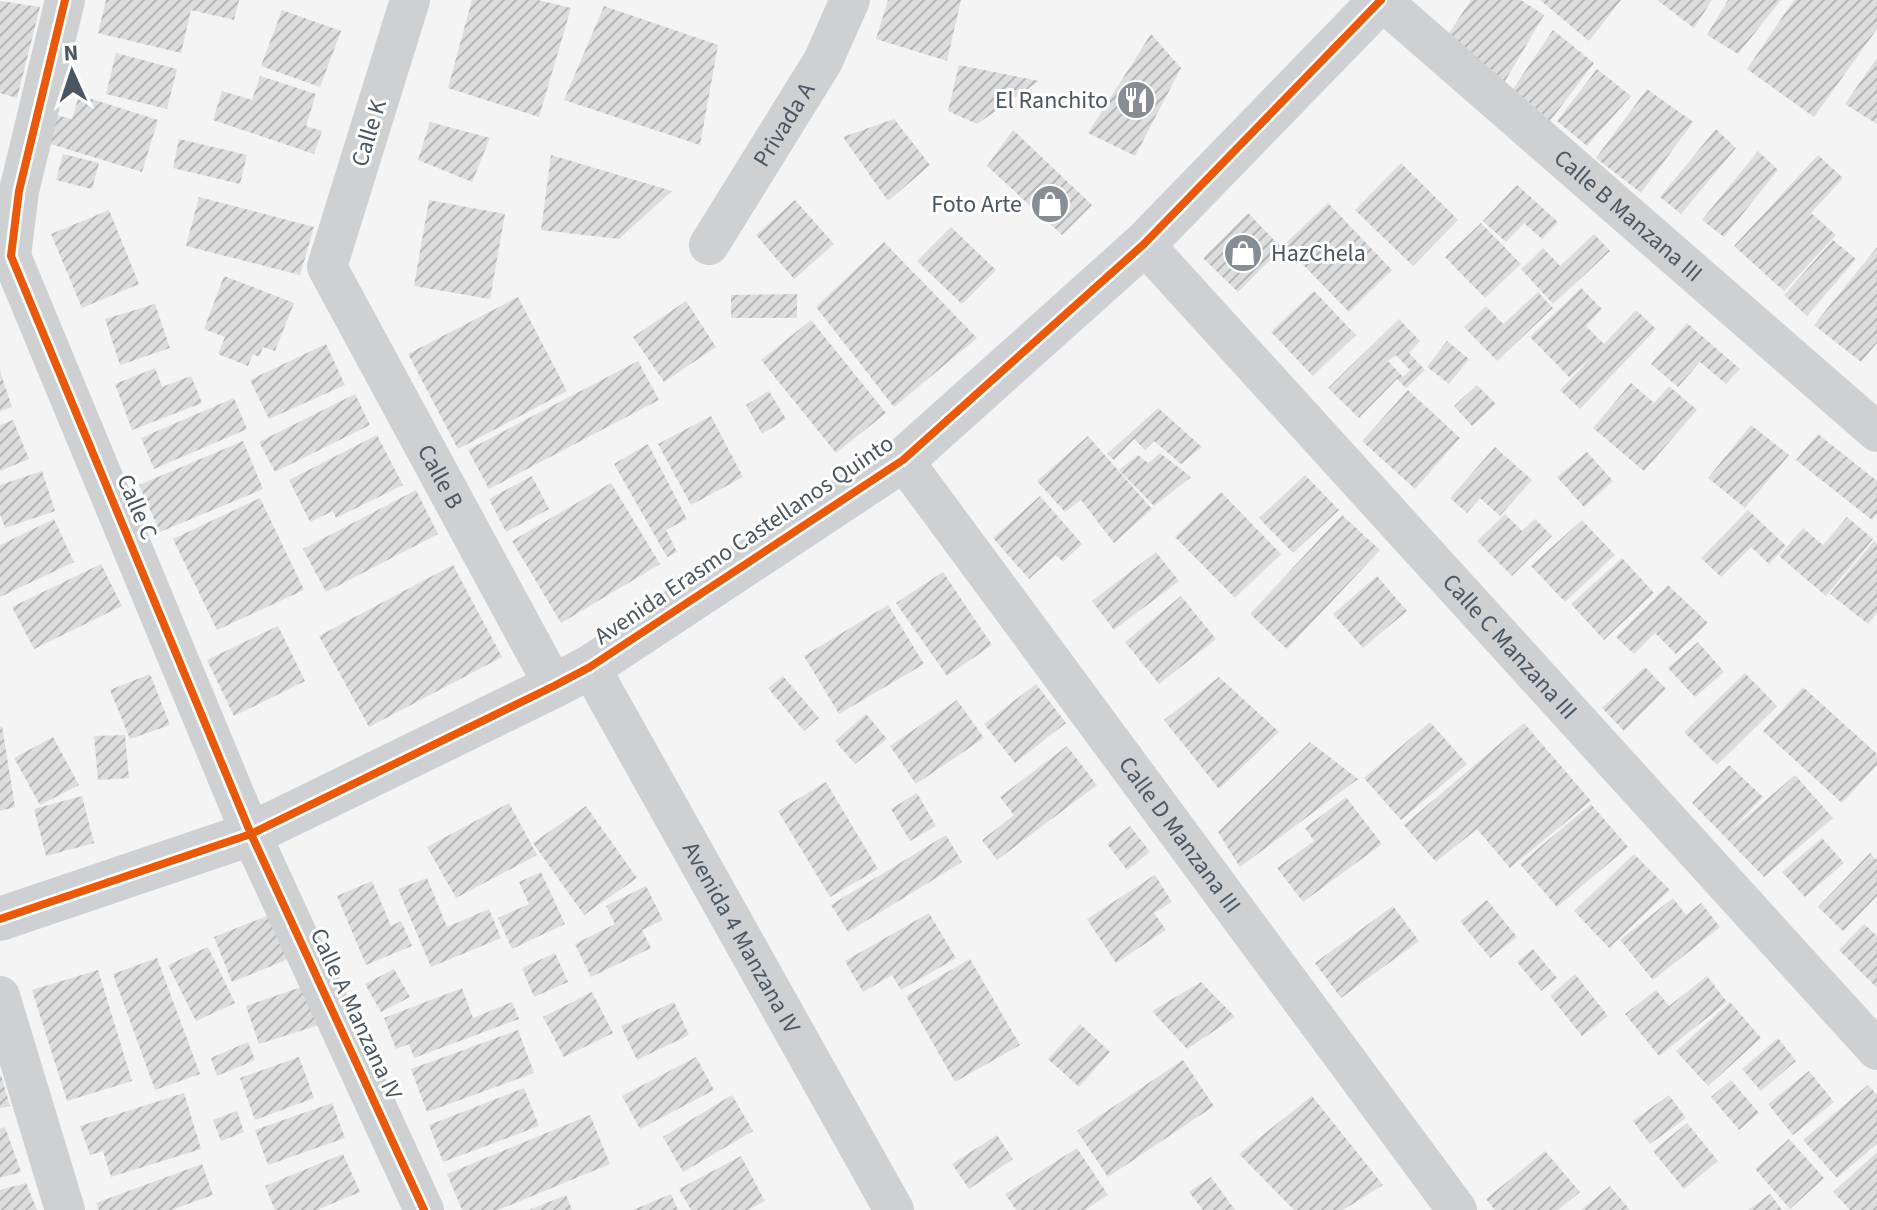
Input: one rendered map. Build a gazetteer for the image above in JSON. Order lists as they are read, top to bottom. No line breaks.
{"streets":{"street":["Privada A","Calle K","Calle B Manzana III","Calle B","Calle C","Avenida Erasmo Castellanos Quinto","Calle C Manzana III","Calle D Manzana III","Avenida 4 Manzana IV","Calle A Manzana IV"]},"crossings":[["Calle K","Calle B"],["Calle B Manzana III","Avenida Erasmo Castellanos Quinto"],["Calle B","Avenida Erasmo Castellanos Quinto"],["Calle B","Avenida 4 Manzana IV"],["Calle C","Avenida Erasmo Castellanos Quinto"],["Calle C","Calle A Manzana IV"],["Avenida Erasmo Castellanos Quinto","Calle C Manzana III"],["Avenida Erasmo Castellanos Quinto","Calle D Manzana III"],["Avenida Erasmo Castellanos Quinto","Avenida 4 Manzana IV"],["Avenida Erasmo Castellanos Quinto","Calle A Manzana IV"]],"places":{"restaurant":["El Ranchito"],"shop":["Foto Arte","HazChela"]},"north":"top"}
